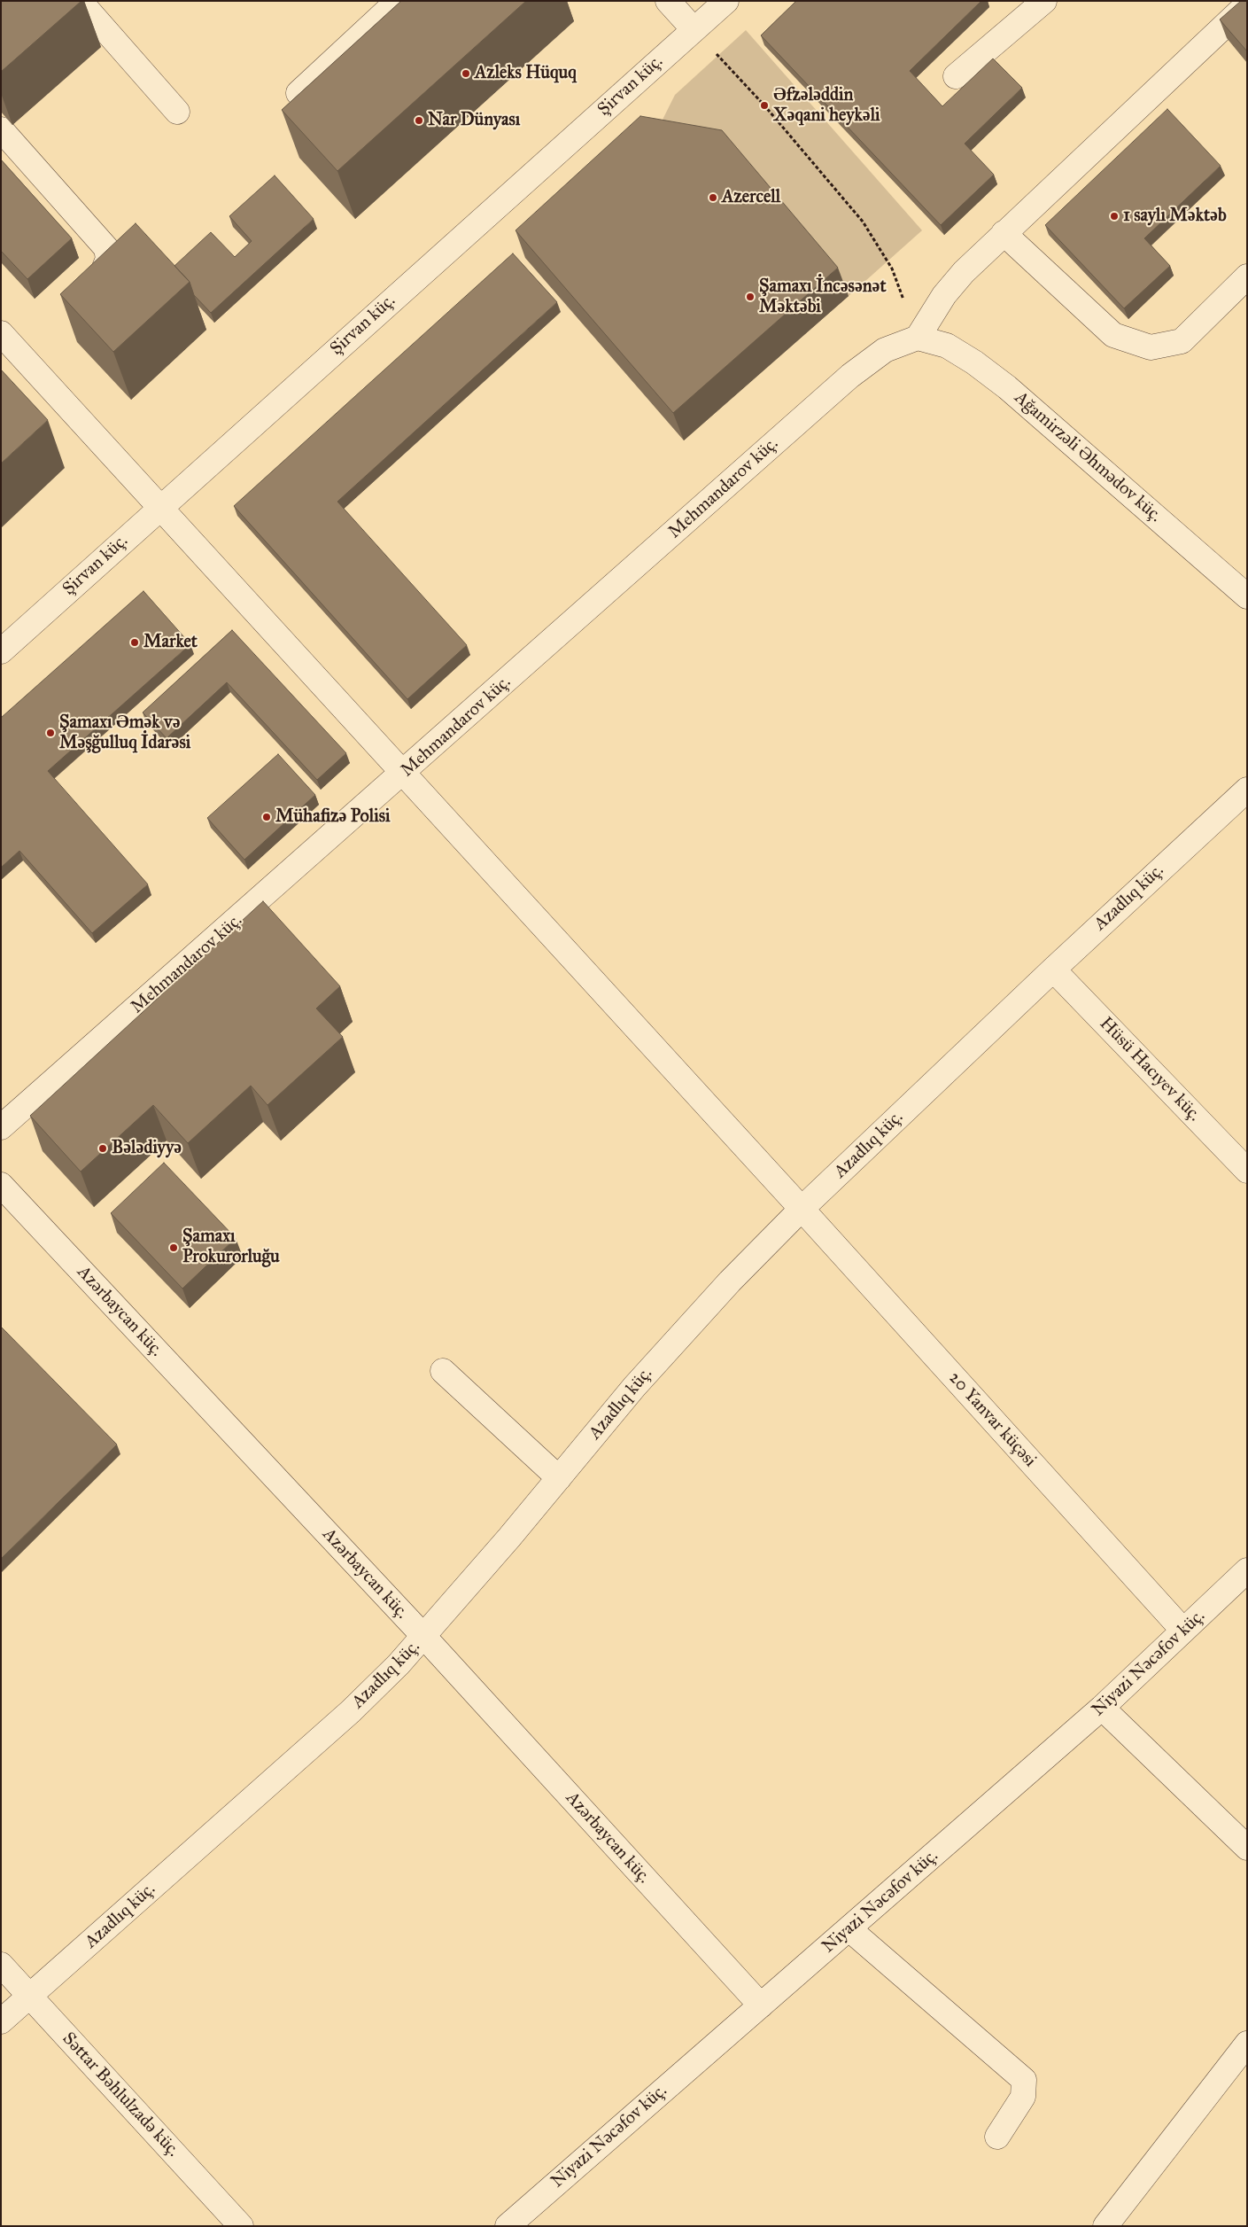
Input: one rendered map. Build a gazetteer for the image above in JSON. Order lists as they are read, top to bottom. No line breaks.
{"streets":{"street":["Şirvan küç.","Ağamirzəli Əhmədov küç.","Mehmandarov küç.","Azadlıq küç.","Hüsü Hacıyev küç.","Azərbaycan küç.","20 Yanvar küçəsi","Niyazi Nəcəfov küç.","Səttar Bəhlulzadə küç."]},"crossings":[["Şirvan küç.","20 Yanvar küçəsi"],["Ağamirzəli Əhmədov küç.","Mehmandarov küç."],["Mehmandarov küç.","20 Yanvar küçəsi"],["Azadlıq küç.","Hüsü Hacıyev küç."],["Azadlıq küç.","Azərbaycan küç."],["Azadlıq küç.","20 Yanvar küçəsi"],["Azadlıq küç.","Səttar Bəhlulzadə küç."],["Azərbaycan küç.","Niyazi Nəcəfov küç."],["20 Yanvar küçəsi","Niyazi Nəcəfov küç."]],"places":["Azleks Hüquq","Əfzələddin Xəqani heykəli","Nar Dünyası","Azercell","1 saylı Məktəb","Şamaxı İncəsənət Məktəbi","Market","Şamaxı Əmək və Məşğulluq İdarəsi","Mühafizə Polisi","Bələdiyyə","Şamaxı Prokurorluğu"]}
